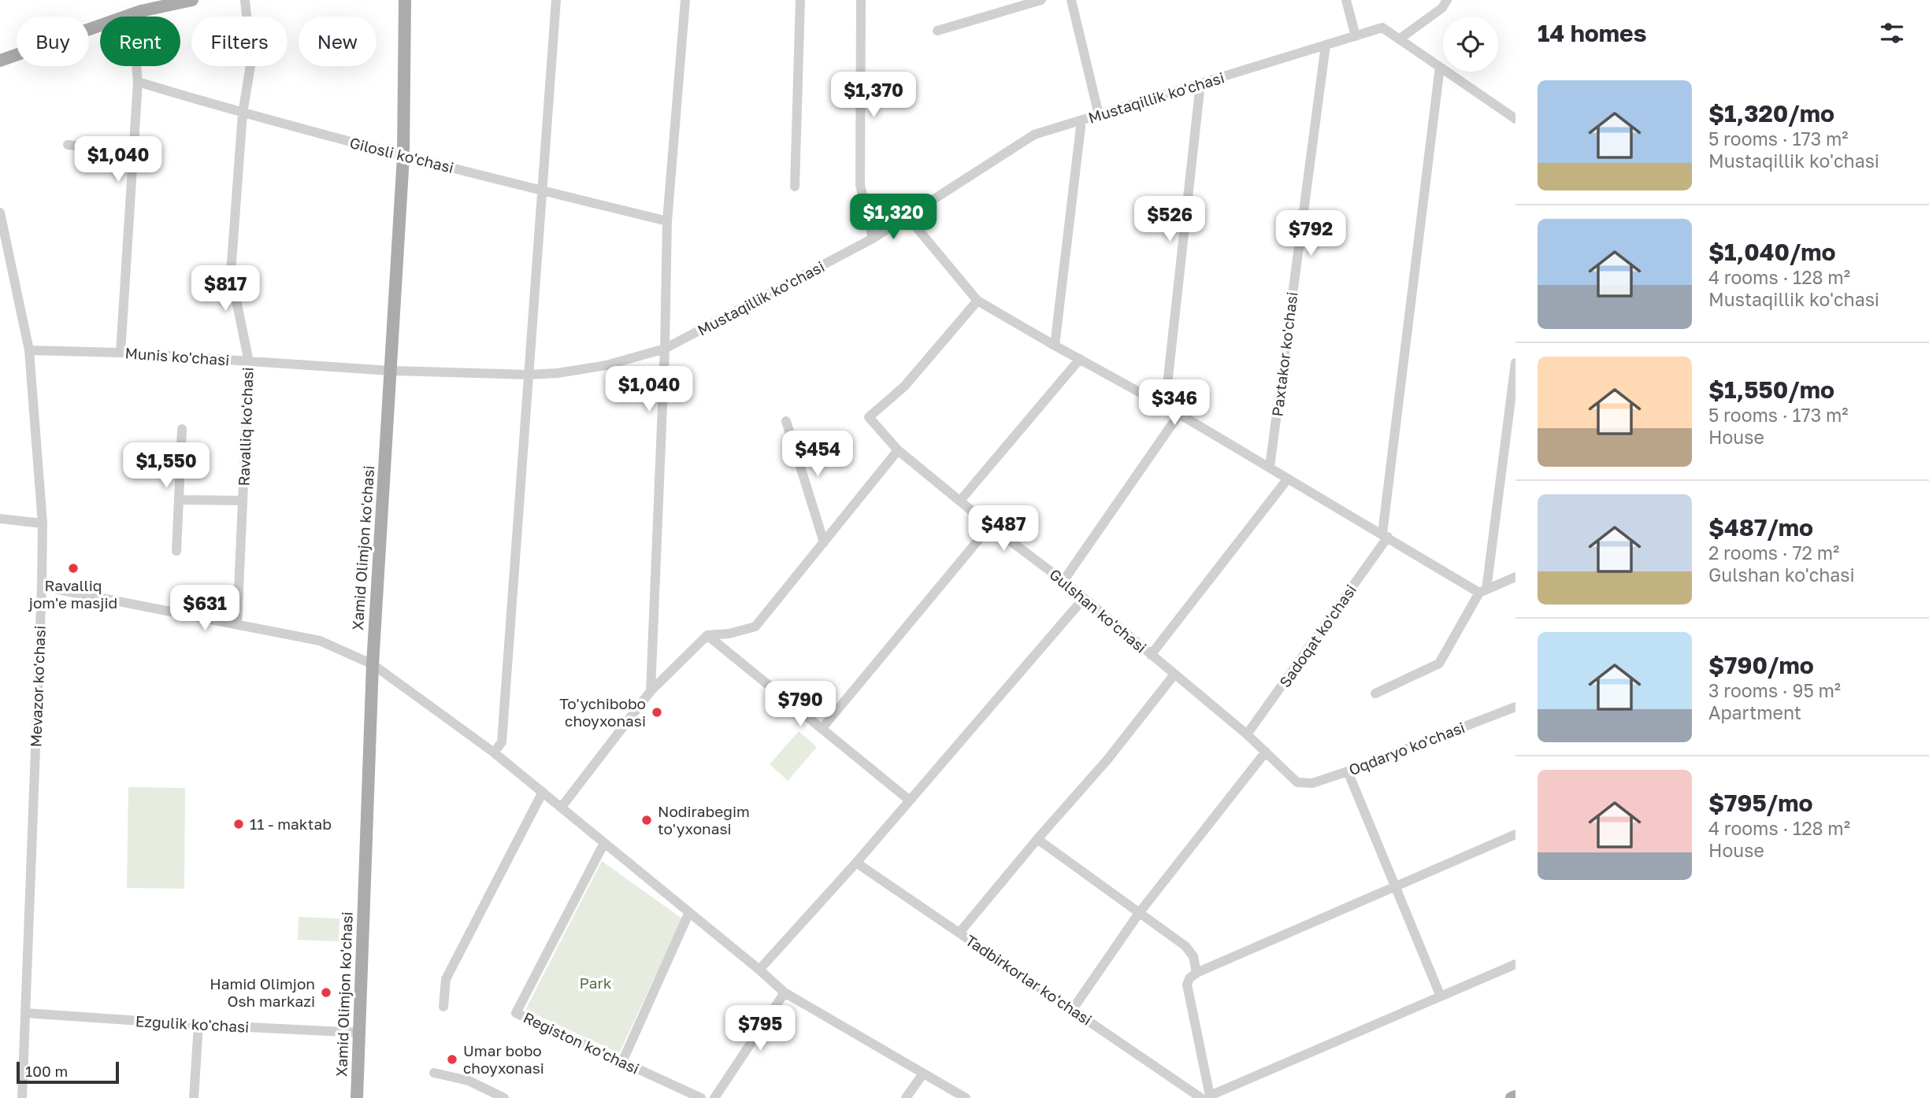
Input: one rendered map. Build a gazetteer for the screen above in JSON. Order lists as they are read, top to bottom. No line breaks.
{"streets":{"main road":["Xamid Olimjon ko'chasi"],"street":["Mustaqillik ko'chasi","Gilosli ko'chasi","Paxtakor ko'chasi","Munis ko'chasi","Ravalliq ko'chasi","Gulshan ko'chasi","Sadoqat ko'chasi","Mevazor ko'chasi","Oqdaryo ko'chasi","Tadbirkorlar ko'chasi","Ezgulik ko'chasi","Registon ko'chasi"]},"crossings":[["Mustaqillik ko'chasi","Paxtakor ko'chasi"],["Mustaqillik ko'chasi","Munis ko'chasi"],["Mustaqillik ko'chasi","Xamid Olimjon ko'chasi"],["Gilosli ko'chasi","Ravalliq ko'chasi"],["Gilosli ko'chasi","Xamid Olimjon ko'chasi"],["Munis ko'chasi","Ravalliq ko'chasi"],["Munis ko'chasi","Xamid Olimjon ko'chasi"],["Munis ko'chasi","Mevazor ko'chasi"],["Xamid Olimjon ko'chasi","Ezgulik ko'chasi"],["Gulshan ko'chasi","Sadoqat ko'chasi"],["Gulshan ko'chasi","Oqdaryo ko'chasi"],["Mevazor ko'chasi","Ezgulik ko'chasi"]],"parks":["Park"],"places":["Ravalliq jom'e masjid","To'ychibobo choyxonasi","Nodirabegim to'yxonasi","11 - maktab","Hamid Olimjon Osh markazi","Umar bobo choyxonasi"],"scale_bar":"100 m","page":{"heading":"14 homes","chip":["Buy","Rent","Filters","New"],"list":[{"name":"$1,320/mo","note":"5 rooms · 173 m² · Mustaqillik ko'chasi"},{"name":"$1,040/mo","note":"4 rooms · 128 m² · Mustaqillik ko'chasi"},{"name":"$1,550/mo","note":"5 rooms · 173 m² · House"},{"name":"$487/mo","note":"2 rooms · 72 m² · Gulshan ko'chasi"},{"name":"$790/mo","note":"3 rooms · 95 m² · Apartment"},{"name":"$795/mo","note":"4 rooms · 128 m² · House"}],"price":["$1,370","$1,040","$1,320","$526","$792","$817","$1,040","$346","$454","$1,550","$487","$631","$790","$795"],"scale":"100 m"}}
